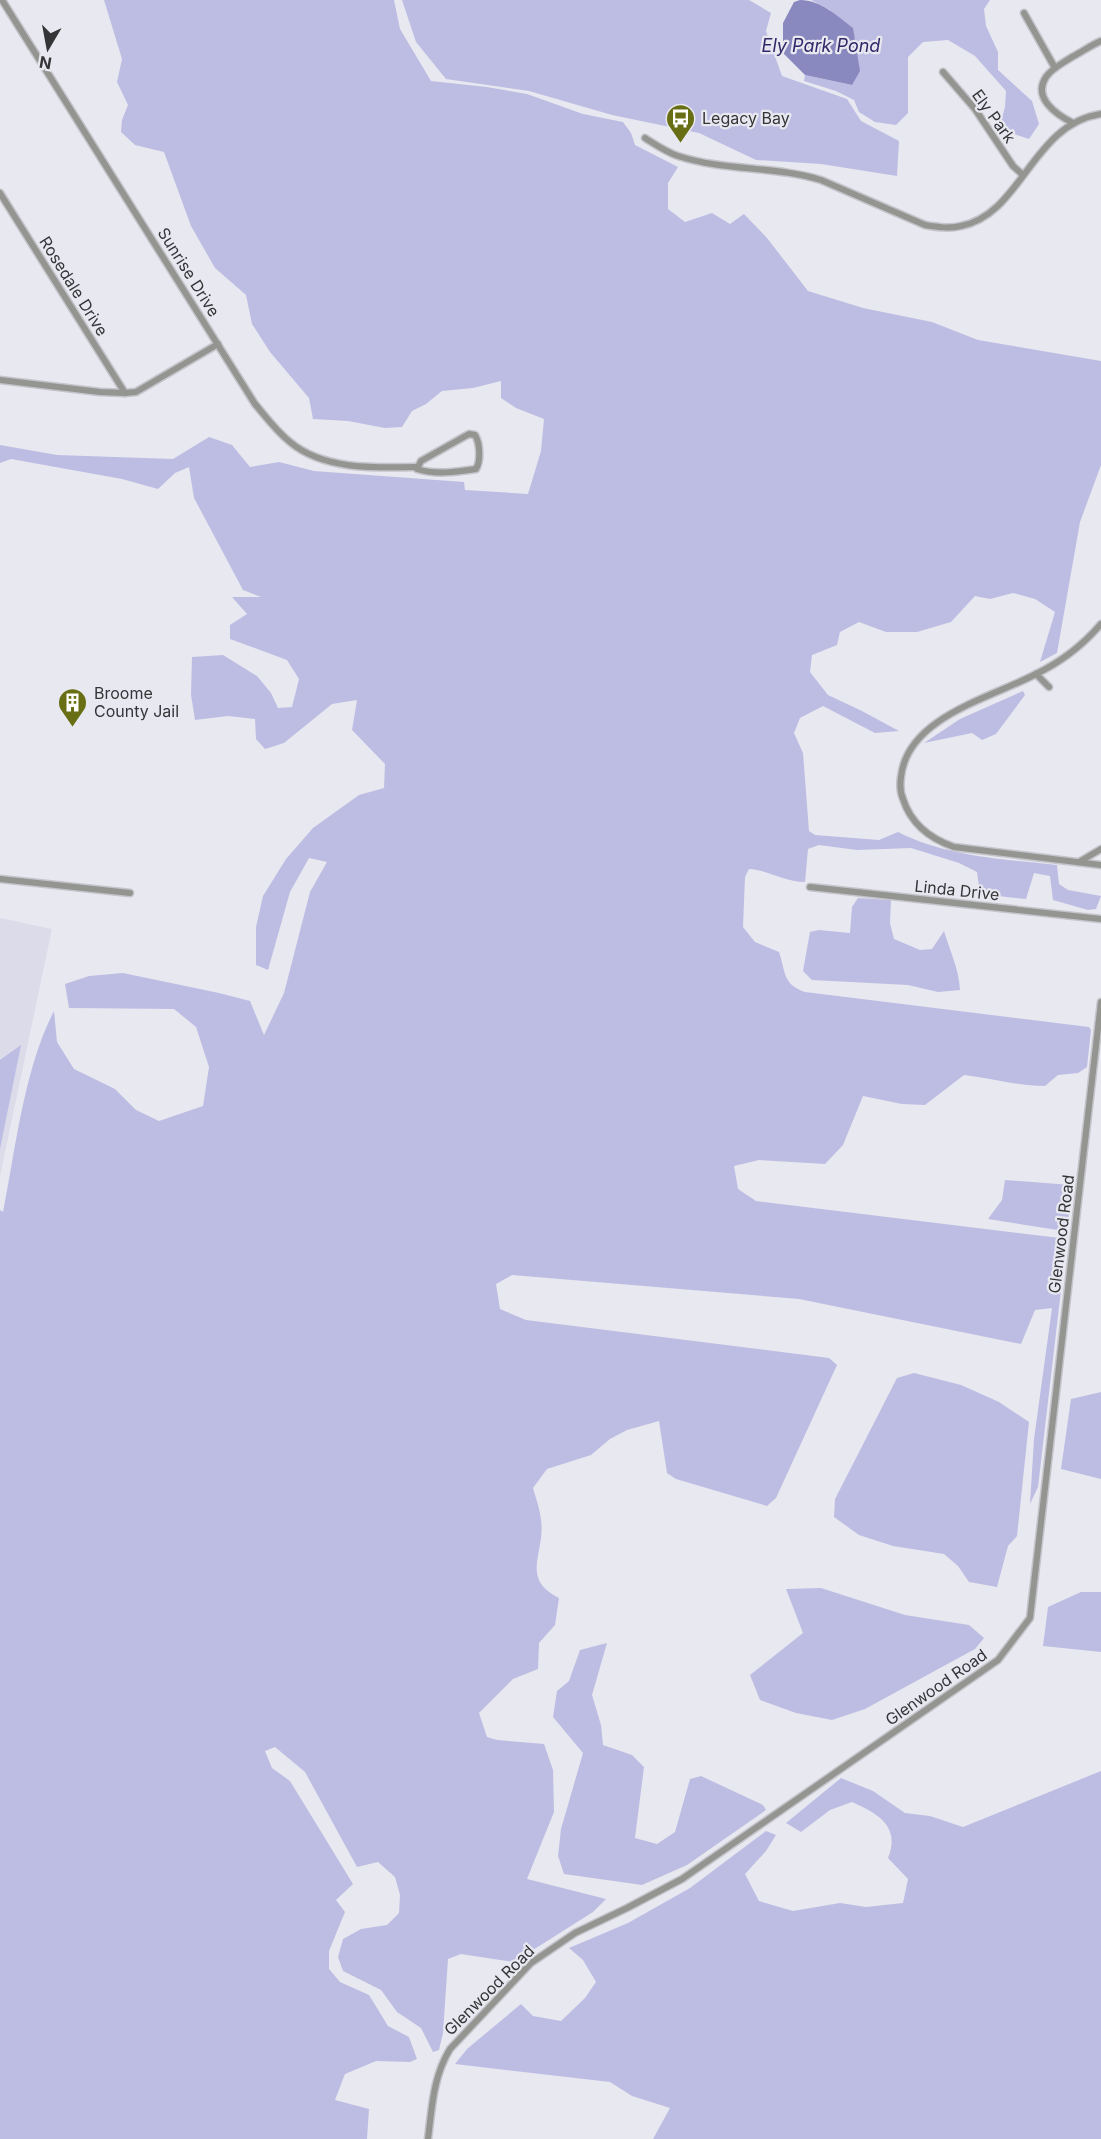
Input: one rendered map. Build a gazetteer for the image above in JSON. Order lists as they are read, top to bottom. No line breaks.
{"streets":{"street":["Ely Park","Sunrise Drive","Rosedale Drive","Linda Drive","Glenwood Road"]},"water":["Ely Park Pond"],"places":{"bus stop":["Legacy Bay"],"building":["Broome County Jail"]},"north":"bottom"}
